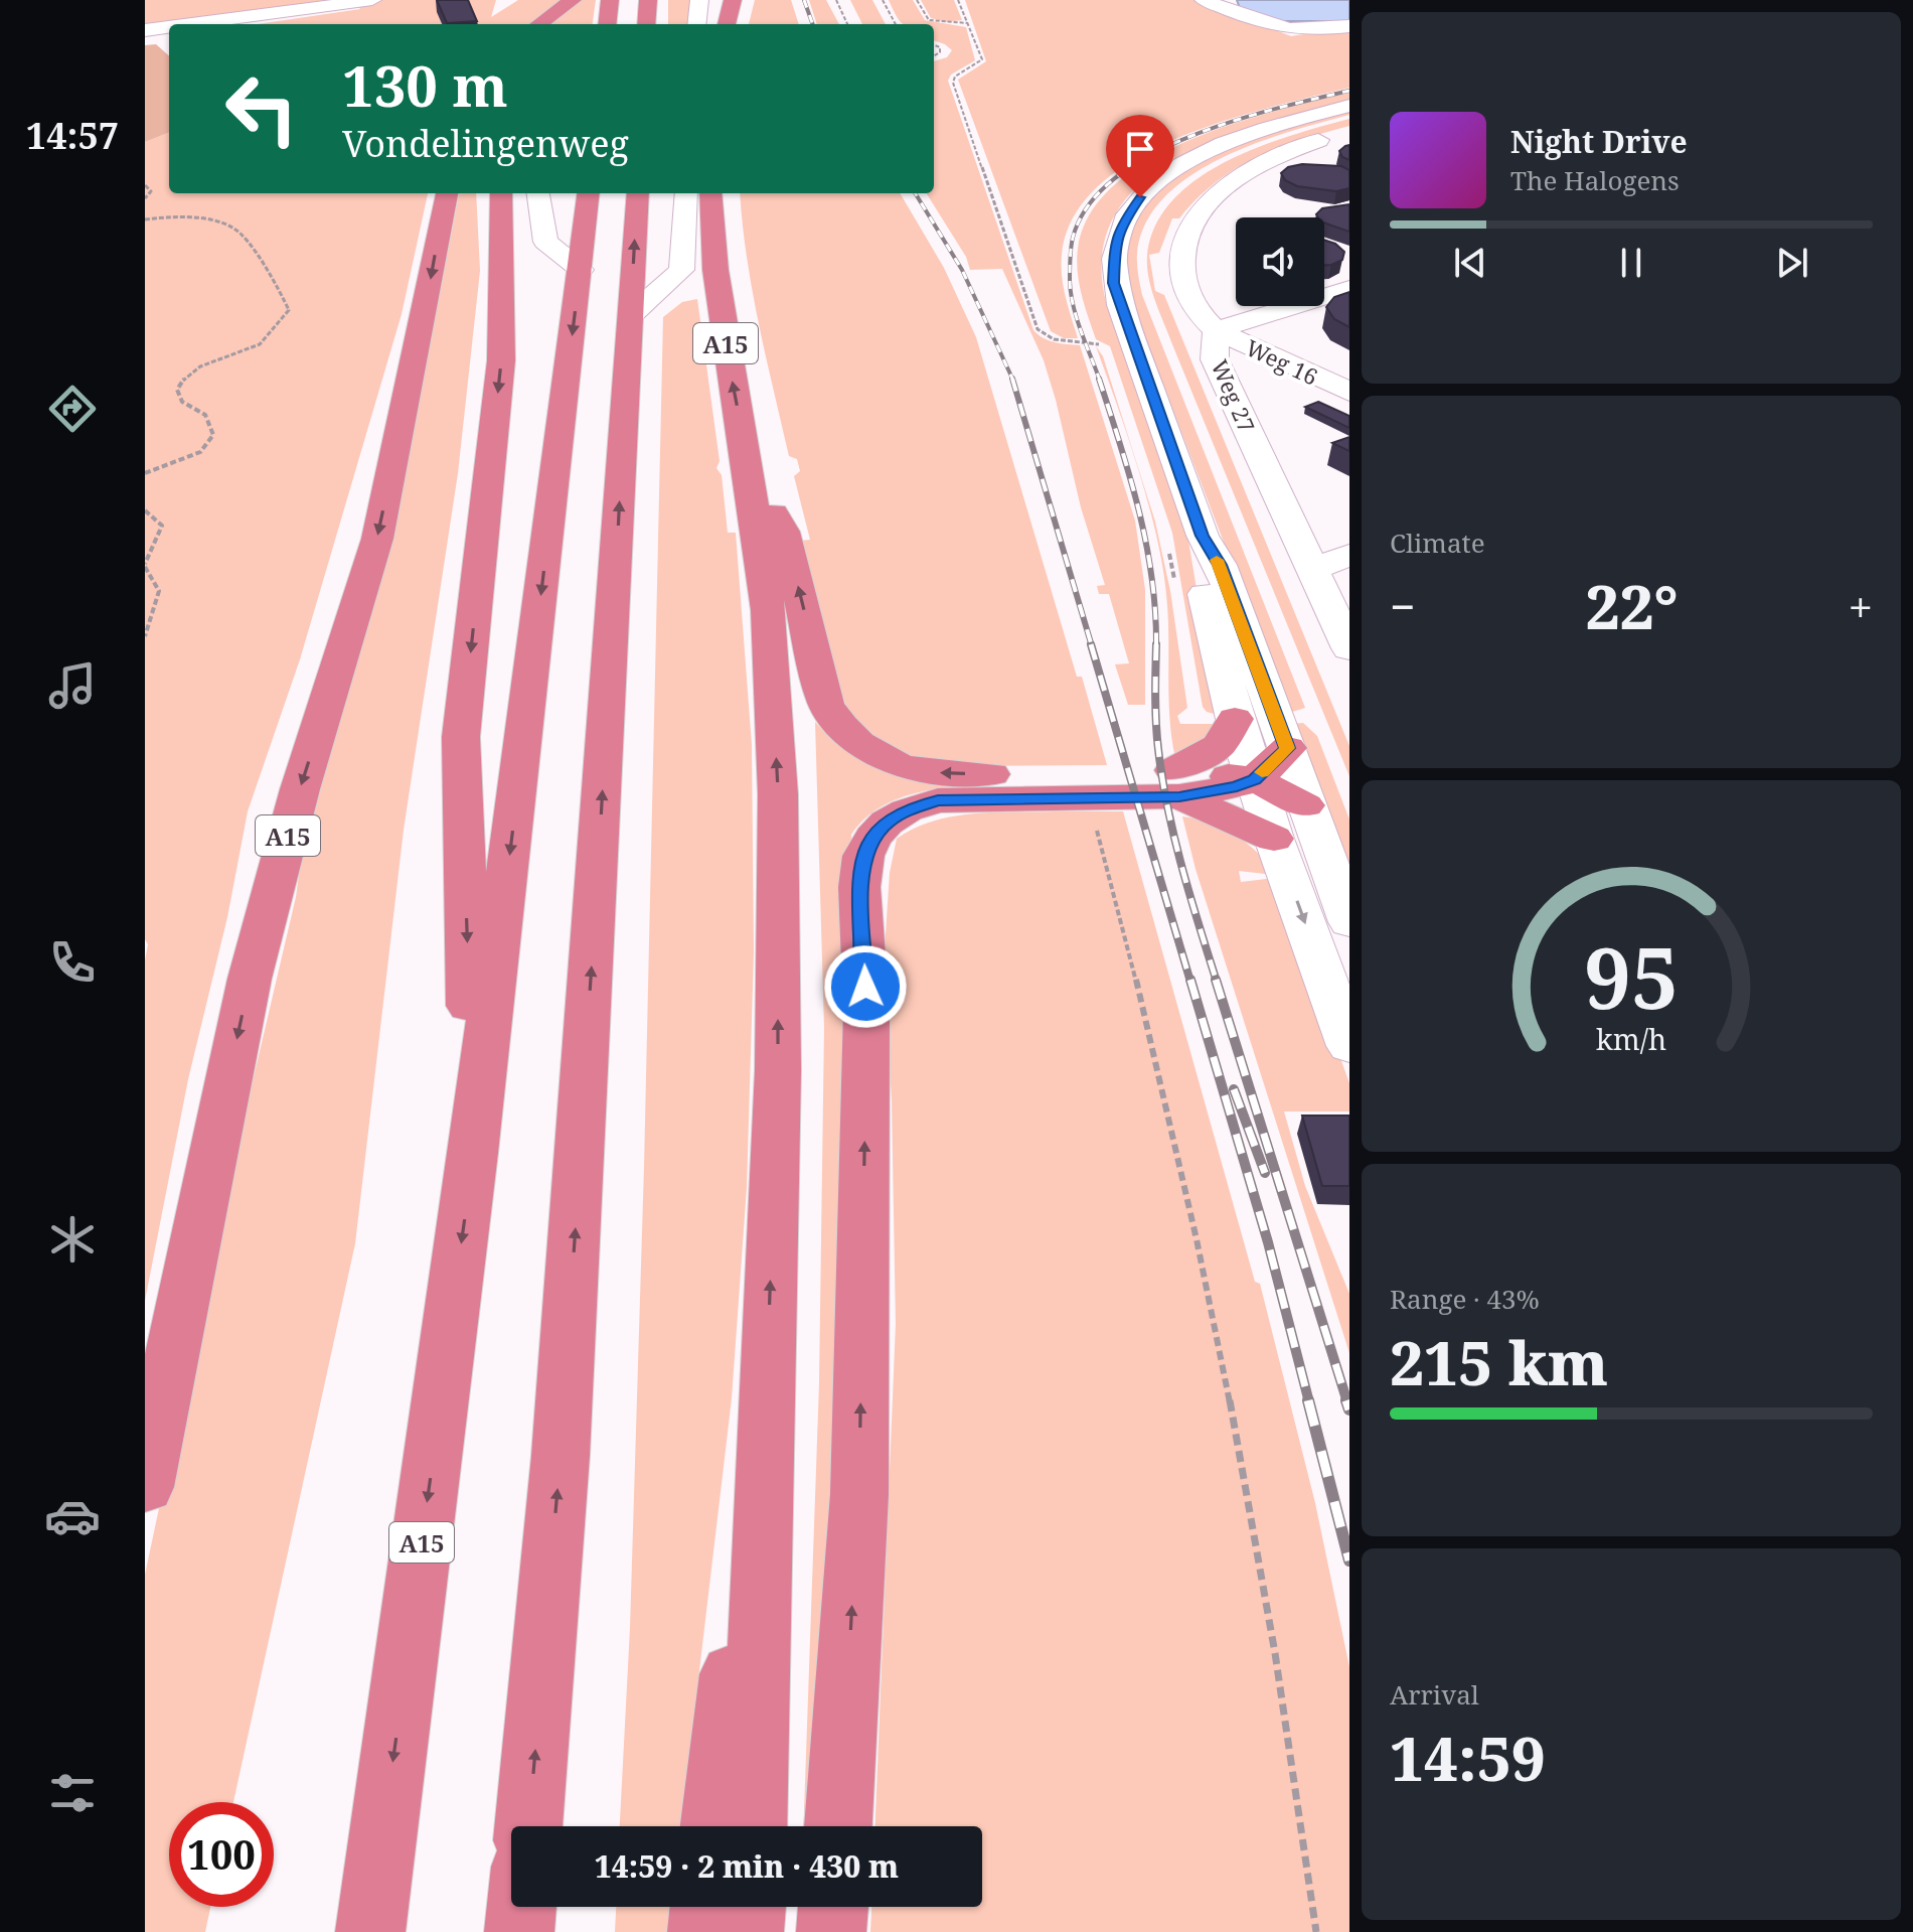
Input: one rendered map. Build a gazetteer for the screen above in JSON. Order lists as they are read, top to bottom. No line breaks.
{"streets":{"highway":["A15"],"street":["Weg 16","Weg 27"]},"crossings":[["Weg 16","Weg 27"]],"page":{"tabs":"14:57","turn":["130 m","Vondelingenweg"],"song":["Night Drive","The Halogens"],"tile":["Climate",["Range · 43%","215 km"],["Arrival","14:59"]],"heat":["−","22°","+"],"limit":"100","trip":"14:59 · 2 min · 430 m","gauge":["95","km/h"]}}
